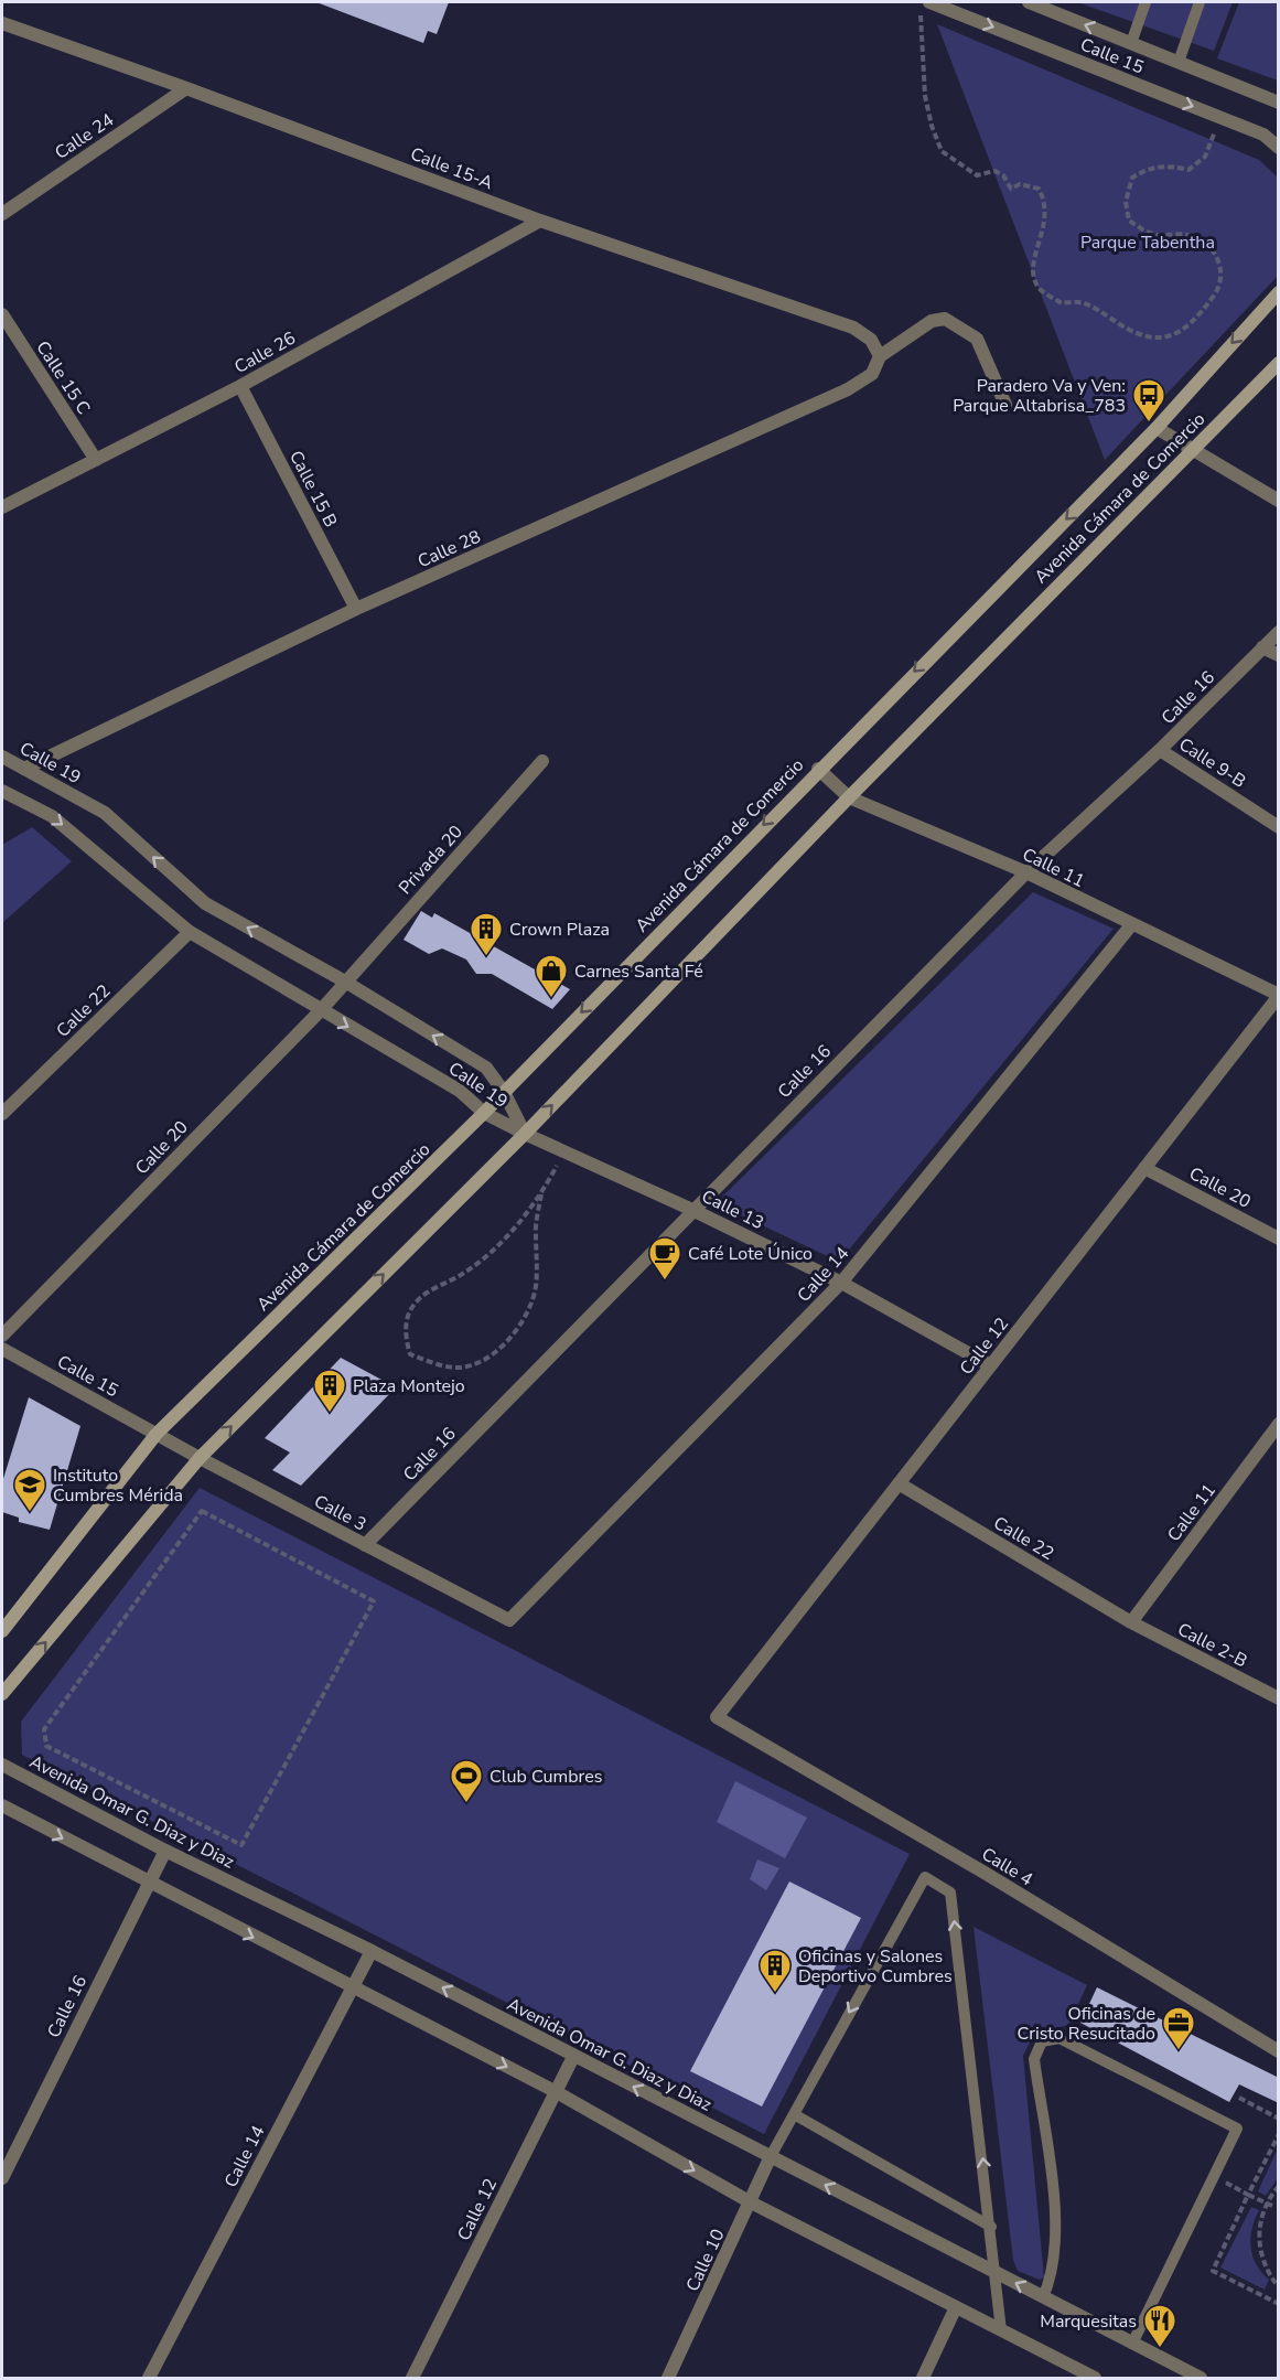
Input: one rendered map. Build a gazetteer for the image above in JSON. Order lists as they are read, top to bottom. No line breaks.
{"streets":{"main road":["Avenida Cámara de Comercio"],"street":["Calle 15","Calle 24","Calle 15-A","Calle 26","Calle 15 C","Calle 15 B","Calle 28","Calle 16","Calle 19","Calle 9-B","Privada 20","Calle 11","Calle 22","Calle 20","Calle 13","Calle 14","Calle 12","Calle 3","Calle 2-B","Avenida Omar G. Diaz y Diaz","Calle 4","Calle 10"]},"crossings":[["Calle 15","Avenida Cámara de Comercio"],["Calle 15","Calle 3"],["Calle 24","Calle 15-A"],["Calle 15-A","Calle 26"],["Calle 15-A","Calle 28"],["Calle 26","Calle 15 C"],["Calle 26","Calle 15 B"],["Calle 15 B","Calle 28"],["Avenida Cámara de Comercio","Calle 19"],["Avenida Cámara de Comercio","Calle 11"],["Avenida Cámara de Comercio","Calle 13"],["Avenida Cámara de Comercio","Calle 3"],["Calle 28","Calle 19"],["Calle 16","Calle 9-B"],["Calle 16","Calle 11"],["Calle 16","Calle 13"],["Calle 16","Calle 3"],["Calle 16","Avenida Omar G. Diaz y Diaz"],["Calle 19","Privada 20"],["Calle 19","Calle 22"],["Calle 19","Calle 20"],["Calle 19","Calle 13"],["Privada 20","Calle 20"],["Calle 11","Calle 22"],["Calle 11","Calle 14"],["Calle 11","Calle 12"],["Calle 11","Calle 2-B"],["Calle 22","Calle 12"],["Calle 22","Calle 2-B"],["Calle 20","Calle 12"],["Calle 13","Calle 14"],["Calle 13","Calle 12"],["Calle 14","Calle 3"],["Calle 14","Avenida Omar G. Diaz y Diaz"],["Calle 12","Avenida Omar G. Diaz y Diaz"],["Calle 12","Calle 4"],["Avenida Omar G. Diaz y Diaz","Calle 10"]],"parks":["Parque Tabentha"],"places":{"bus stop":["Paradero Va y Ven: Parque Altabrisa_783"],"building":["Crown Plaza","Plaza Montejo","Oficinas y Salones Deportivo Cumbres"],"shop":["Carnes Santa Fé"],"cafe":["Café Lote Único"],"school or university":["Instituto Cumbres Mérida"],"sports":["Club Cumbres"],"office":["Oficinas de Cristo Resucitado"],"restaurant":["Marquesitas"]}}
